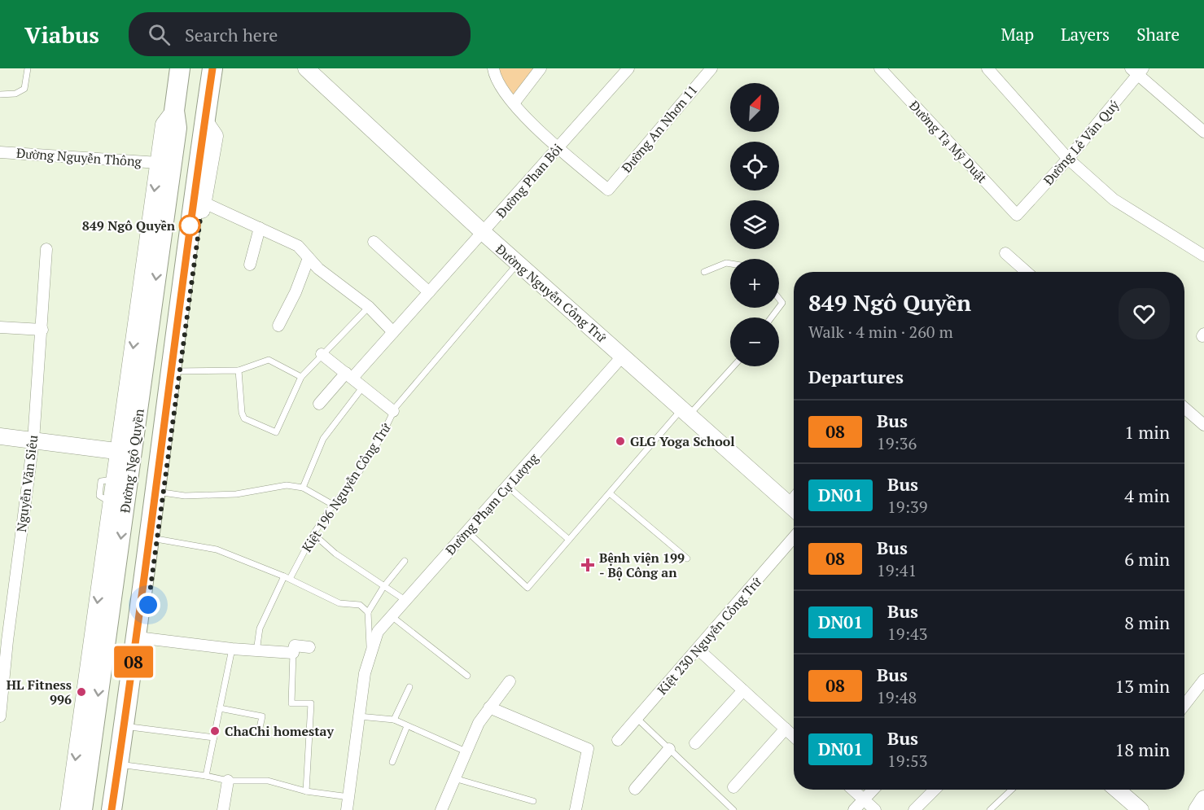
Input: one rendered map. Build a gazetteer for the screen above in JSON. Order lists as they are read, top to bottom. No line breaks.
{"streets":{"highway":["Đường Ngô Quyền"],"street":["Đường An Nhơn 11","Đường Tạ Mỹ Duật","Đường Lê Văn Quý","Đường Nguyễn Thông","Đường Phan Bôi","Đường Nguyễn Công Trứ","Nguyễn Văn Siêu","Đường Phạm Cự Lượng","Kiệt 230 Nguyễn Công Trứ"],"lane":["Kiệt 196 Nguyễn Công Trứ"]},"crossings":[["Đường An Nhơn 11","Đường Phan Bôi"],["Đường Tạ Mỹ Duật","Đường Lê Văn Quý"],["Đường Nguyễn Thông","Đường Ngô Quyền"],["Đường Phan Bôi","Đường Nguyễn Công Trứ"],["Đường Nguyễn Công Trứ","Kiệt 196 Nguyễn Công Trứ"],["Đường Nguyễn Công Trứ","Đường Phạm Cự Lượng"]],"places":{"other":["849 Ngô Quyền","GLG Yoga School","HL Fitness 996","ChaChi homestay"],"health":["Bệnh viện 199 - Bộ Công an"]},"lines":["bus line 08"],"north":"top right","page":{"header":"Viabus","search":"Search here","nav":["Map","Layers","Share"],"on_map":"08","map_buttons":["+","−"],"heading":[["849 Ngô Quyền","Walk · 4 min · 260 m"],"Departures"],"list":[{"mark":"08","name":"Bus","note":"19:36","value":"1 min"},{"mark":"DN01","name":"Bus","note":"19:39","value":"4 min"},{"mark":"08","name":"Bus","note":"19:41","value":"6 min"},{"mark":"DN01","name":"Bus","note":"19:43","value":"8 min"},{"mark":"08","name":"Bus","note":"19:48","value":"13 min"},{"mark":"DN01","name":"Bus","note":"19:53","value":"18 min"}]}}
